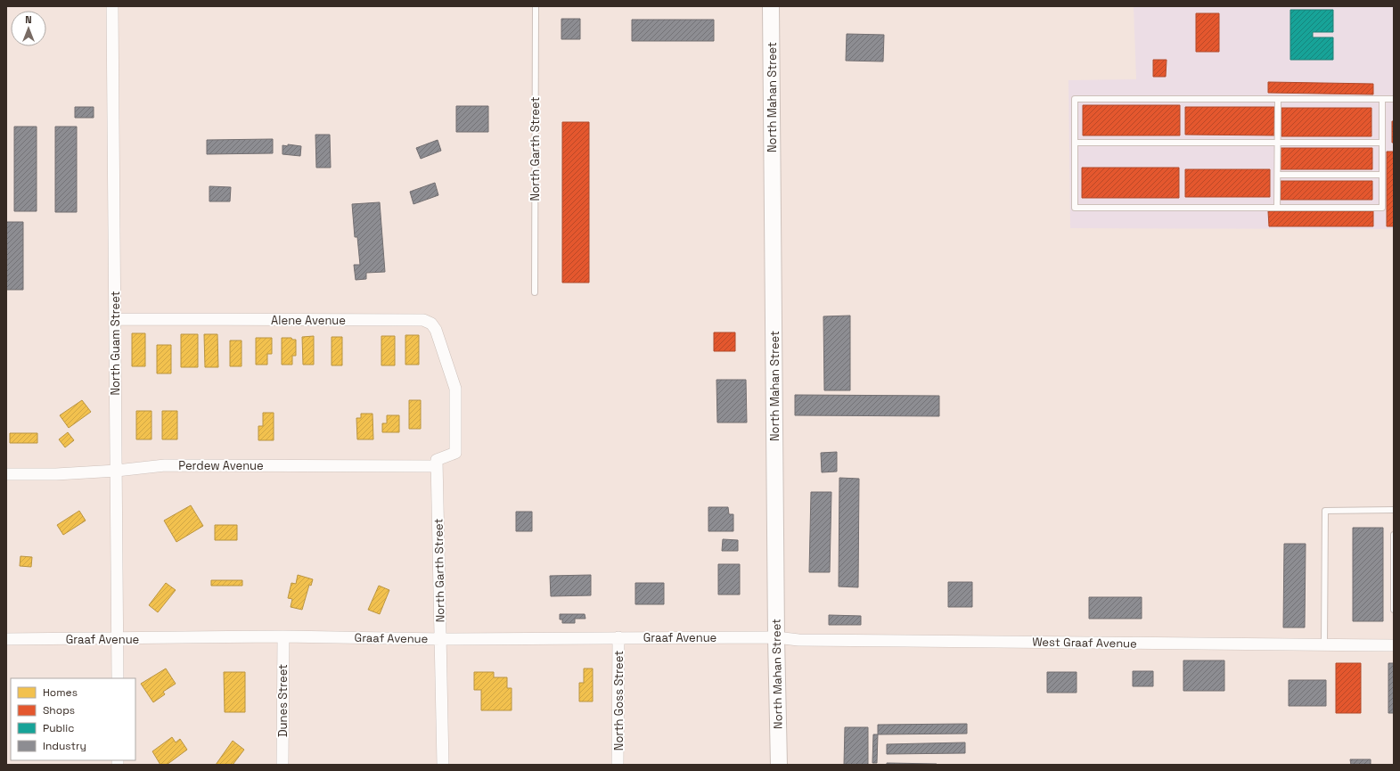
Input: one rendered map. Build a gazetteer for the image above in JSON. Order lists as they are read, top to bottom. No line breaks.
{"streets":{"street":["North Mahan Street","North Garth Street","Alene Avenue","North Guam Street","Perdew Avenue","Graaf Avenue","West Graaf Avenue","Dunes Street","North Goss Street"]},"crossings":[["North Mahan Street","Graaf Avenue"],["North Mahan Street","West Graaf Avenue"],["North Garth Street","Alene Avenue"],["North Garth Street","Perdew Avenue"],["North Garth Street","Graaf Avenue"],["Alene Avenue","North Guam Street"],["Alene Avenue","Perdew Avenue"],["North Guam Street","Perdew Avenue"],["North Guam Street","Graaf Avenue"],["Graaf Avenue","West Graaf Avenue"],["Graaf Avenue","Dunes Street"],["Graaf Avenue","North Goss Street"]],"legend":["Homes","Shops","Public","Industry"],"north":"top"}
